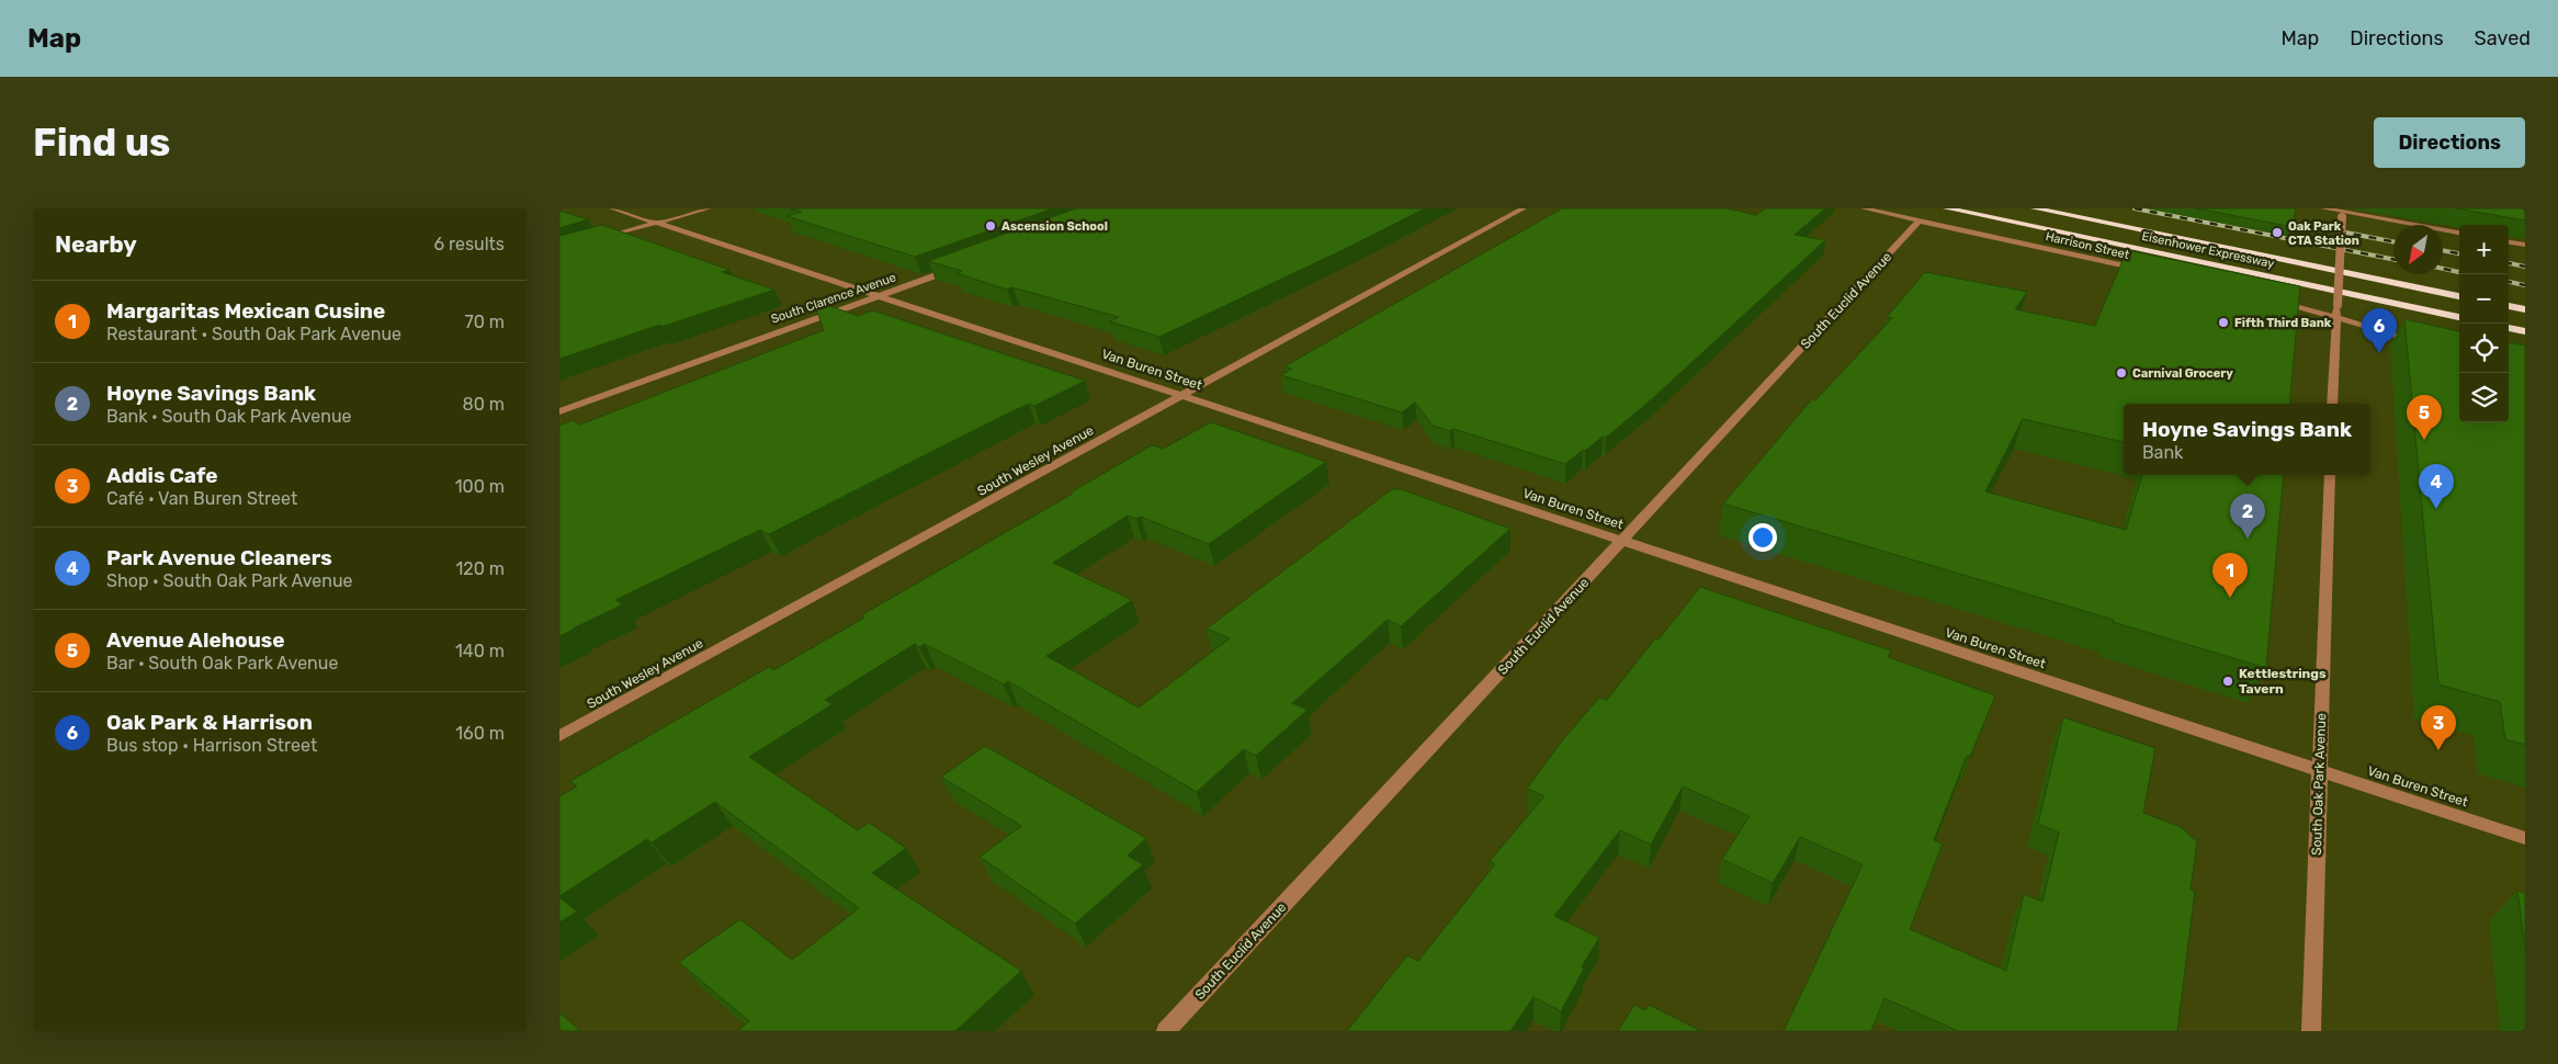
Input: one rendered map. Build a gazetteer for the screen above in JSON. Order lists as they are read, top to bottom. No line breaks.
{"streets":{"highway":["Eisenhower Expressway"],"street":["Harrison Street","South Clarence Avenue","South Euclid Avenue","Van Buren Street","South Wesley Avenue","South Oak Park Avenue"]},"crossings":[["Harrison Street","South Euclid Avenue"],["South Clarence Avenue","Van Buren Street"],["South Euclid Avenue","Van Buren Street"],["Van Buren Street","South Wesley Avenue"],["Van Buren Street","South Oak Park Avenue"]],"places":["Ascension School","Oak Park CTA Station","Fifth Third Bank","Carnival Grocery","Kettlestrings Tavern"],"north":"bottom left","page":{"header":"Map","nav":["Map","Directions","Saved"],"buttons":"Directions","title":"Find us","heading":["Nearby","6 results"],"map_buttons":["+","−"],"list":[{"mark":"1","name":"Margaritas Mexican Cusine","note":"Restaurant · South Oak Park Avenue","value":"70 m"},{"mark":"2","name":"Hoyne Savings Bank","note":"Bank · South Oak Park Avenue","value":"80 m"},{"mark":"3","name":"Addis Cafe","note":"Café · Van Buren Street","value":"100 m"},{"mark":"4","name":"Park Avenue Cleaners","note":"Shop · South Oak Park Avenue","value":"120 m"},{"mark":"5","name":"Avenue Alehouse","note":"Bar · South Oak Park Avenue","value":"140 m"},{"mark":"6","name":"Oak Park & Harrison","note":"Bus stop · Harrison Street","value":"160 m"}],"pins":["6","5","4","2","1","3"],"popup":["Hoyne Savings Bank","Bank"]}}
